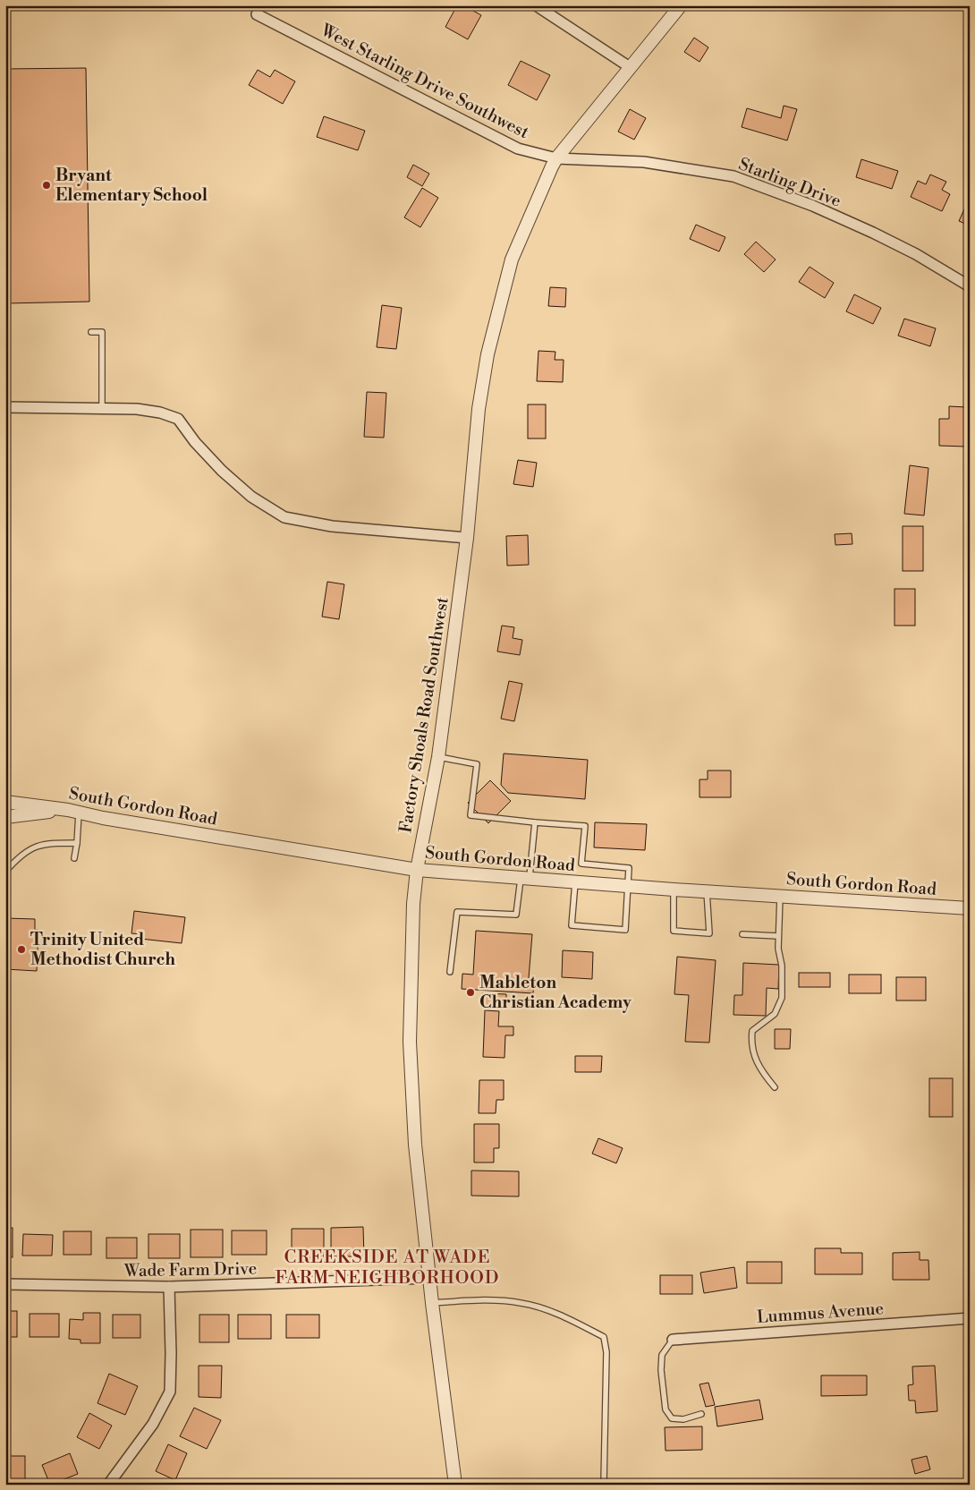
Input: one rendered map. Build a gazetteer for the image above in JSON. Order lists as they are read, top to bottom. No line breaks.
{"streets":{"street":["West Starling Drive Southwest","Starling Drive","Factory Shoals Road Southwest","South Gordon Road","Wade Farm Drive","Lummus Avenue"]},"crossings":[["West Starling Drive Southwest","Starling Drive"],["West Starling Drive Southwest","Factory Shoals Road Southwest"],["Starling Drive","Factory Shoals Road Southwest"],["Factory Shoals Road Southwest","South Gordon Road"],["Factory Shoals Road Southwest","Wade Farm Drive"]],"districts":["CREEKSIDE AT WADE FARM NEIGHBORHOOD"],"places":["Bryant Elementary School","Trinity United Methodist Church","Mableton Christian Academy"]}
